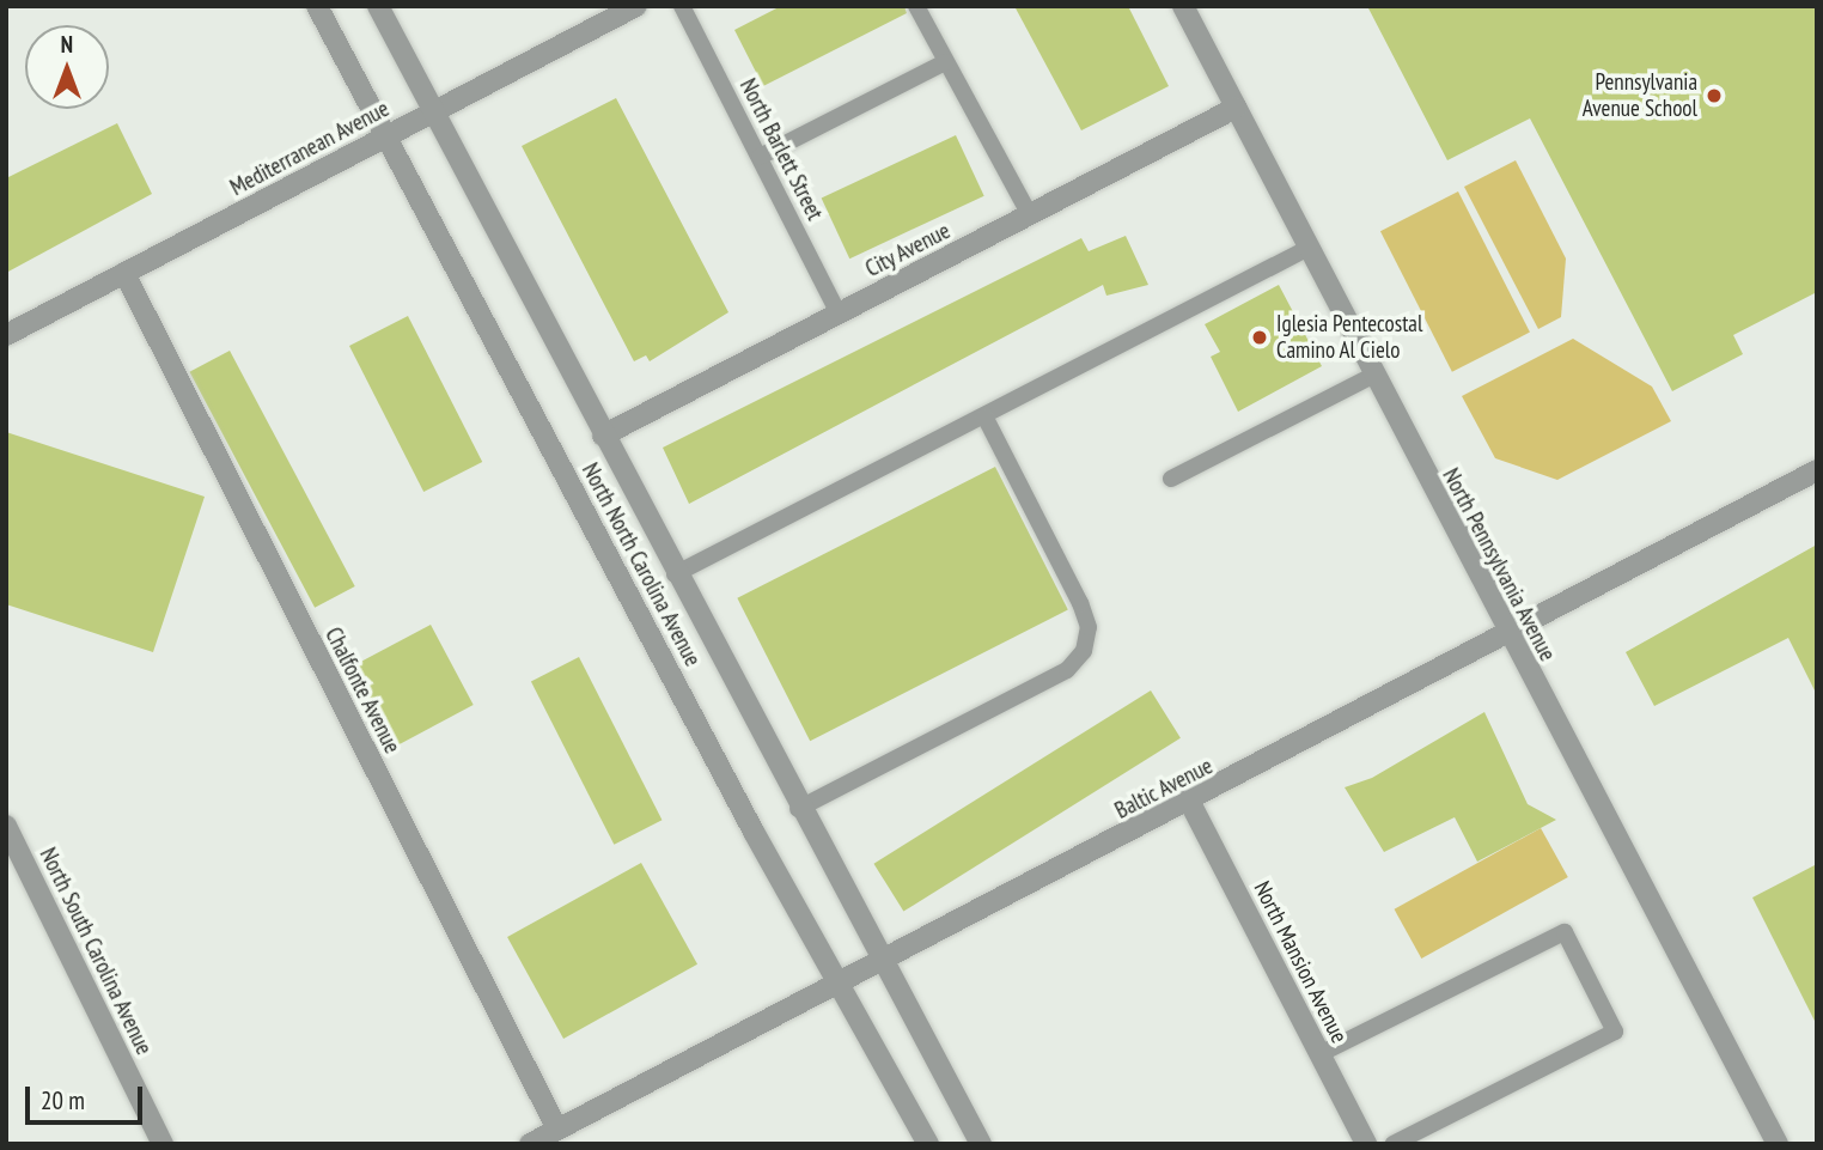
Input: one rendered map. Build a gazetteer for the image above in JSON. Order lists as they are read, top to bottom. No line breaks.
{"streets":{"street":["Mediterranean Avenue","City Avenue","North North Carolina Avenue","North Pennsylvania Avenue","Chalfonte Avenue","Baltic Avenue","North South Carolina Avenue","North Mansion Avenue"],"lane":["North Barlett Street"]},"crossings":[["Mediterranean Avenue","North North Carolina Avenue"],["Mediterranean Avenue","Chalfonte Avenue"],["North Barlett Street","City Avenue"],["City Avenue","North North Carolina Avenue"],["City Avenue","North Pennsylvania Avenue"],["North North Carolina Avenue","Baltic Avenue"],["North Pennsylvania Avenue","Baltic Avenue"],["Chalfonte Avenue","Baltic Avenue"],["Baltic Avenue","North Mansion Avenue"]],"places":["Pennsylvania Avenue School","Iglesia Pentecostal Camino Al Cielo"],"scale_bar":"20 m","north":"top"}
